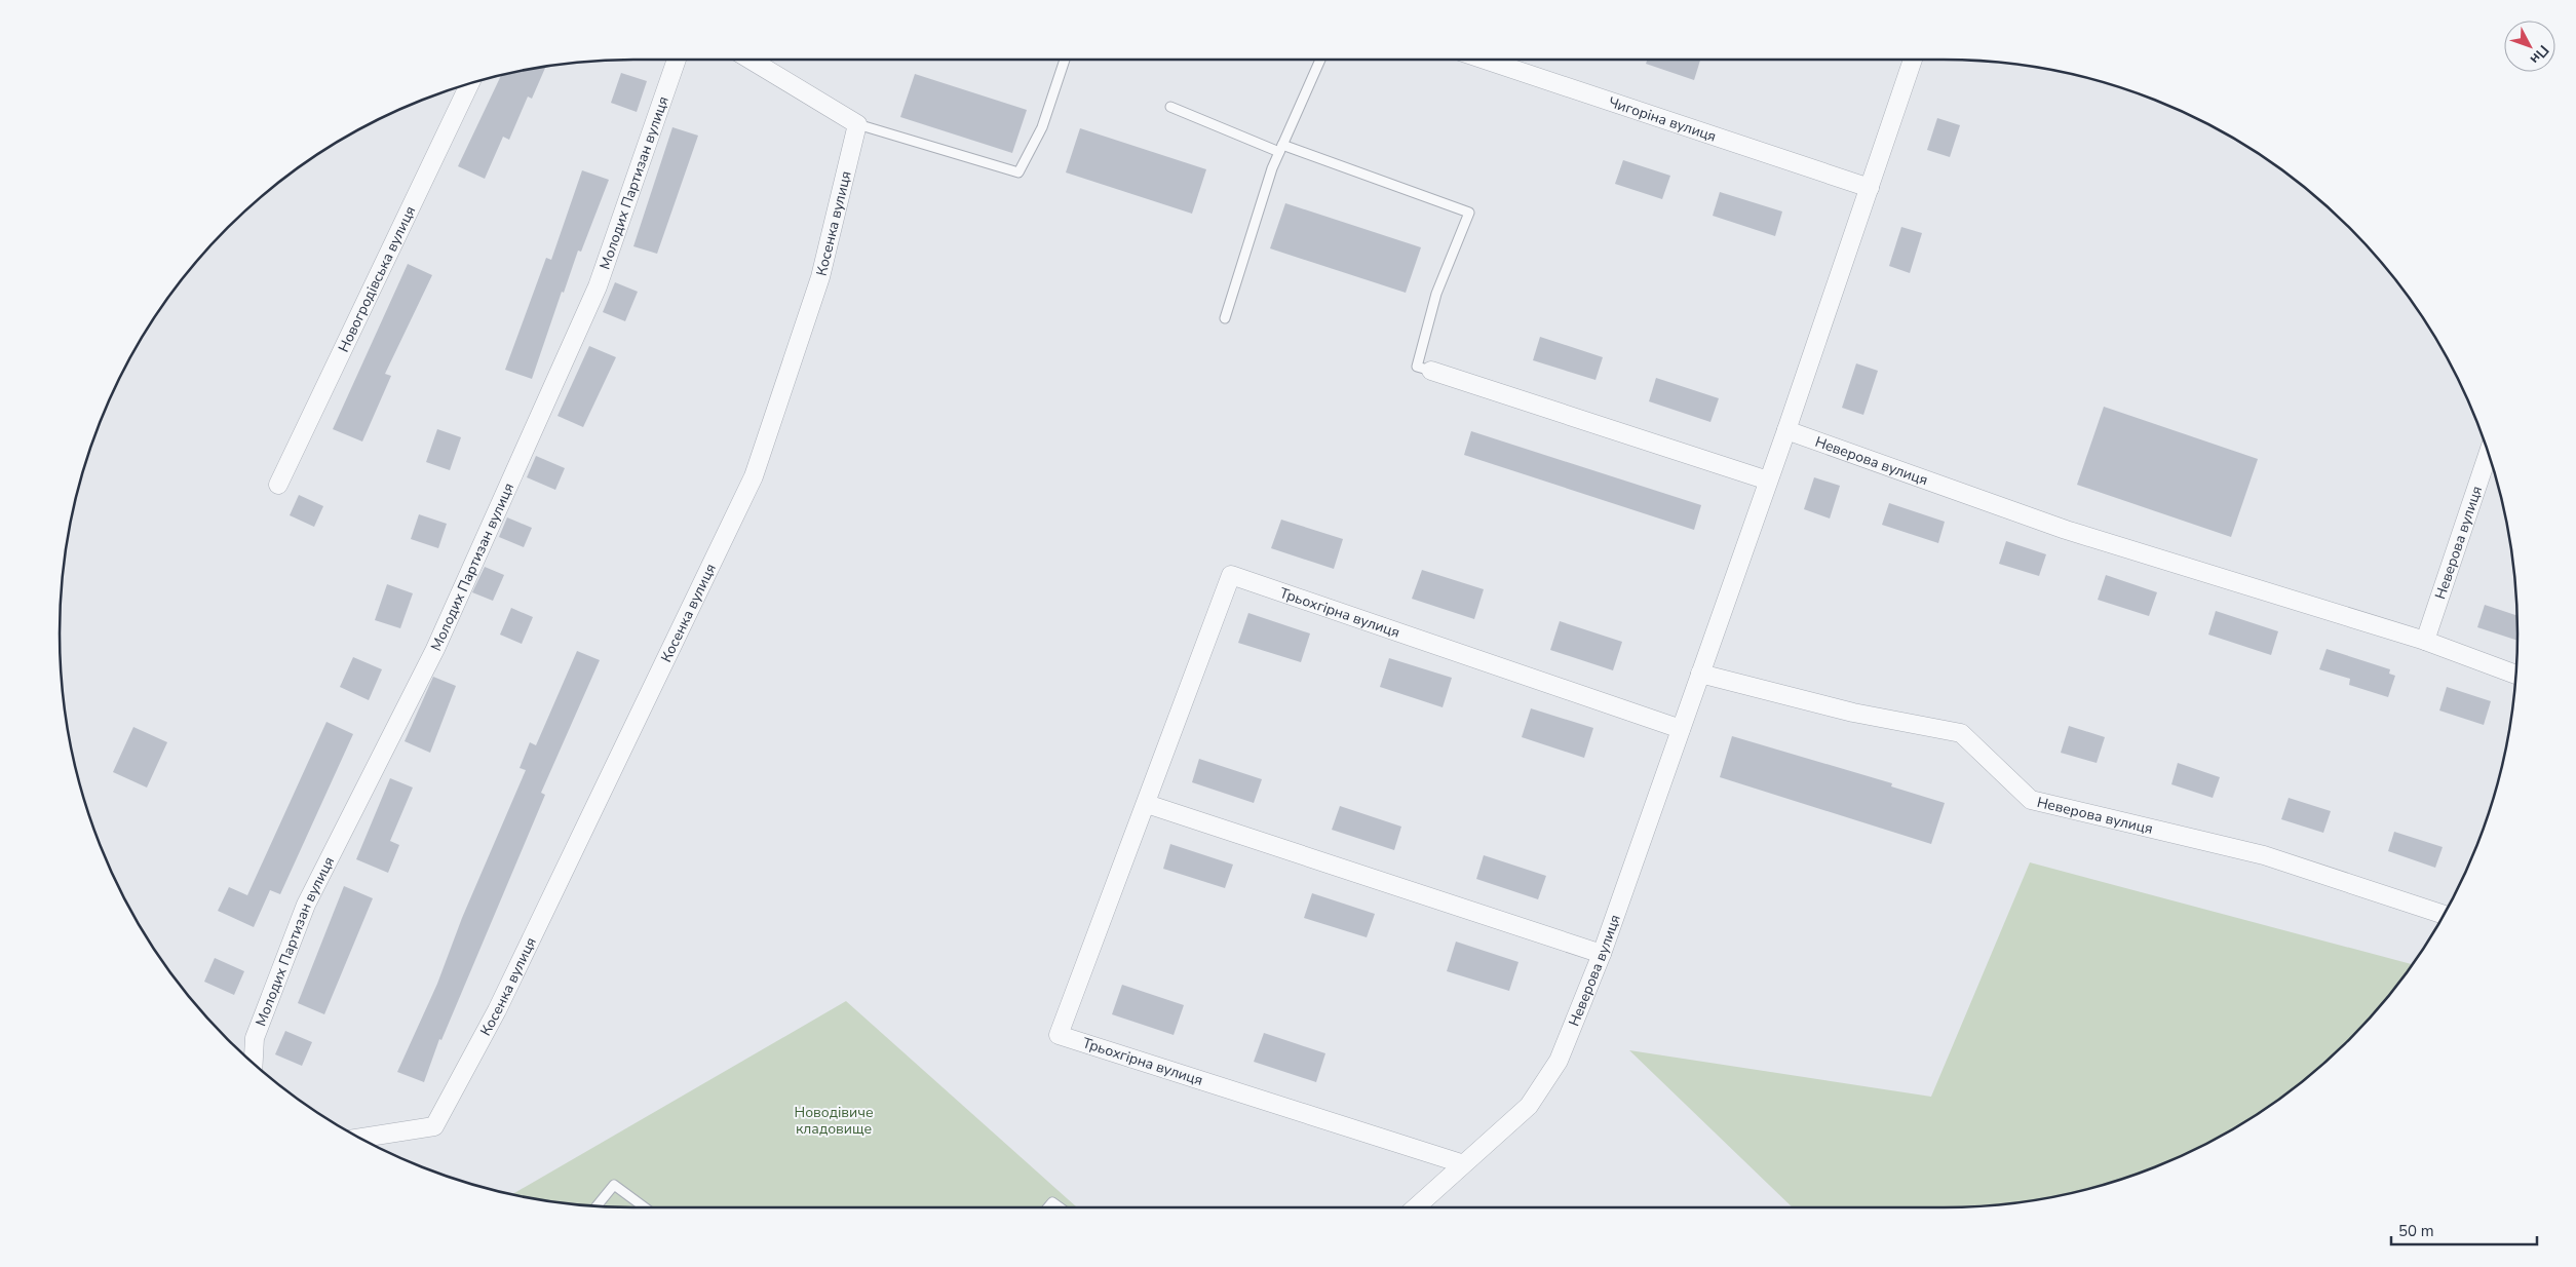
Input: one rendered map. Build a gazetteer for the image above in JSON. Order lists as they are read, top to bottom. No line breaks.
{"streets":{"street":["Чигоріна вулиця","Молодих Партизан вулиця","Косенка вулиця","Новогродівська вулиця","Неверова вулиця","Трьохгірна вулиця"]},"crossings":[["Чигоріна вулиця","Неверова вулиця"],["Неверова вулиця","Трьохгірна вулиця"]],"parks":["Новодівиче кладовище"],"scale_bar":"50 m","north":"bottom right"}
